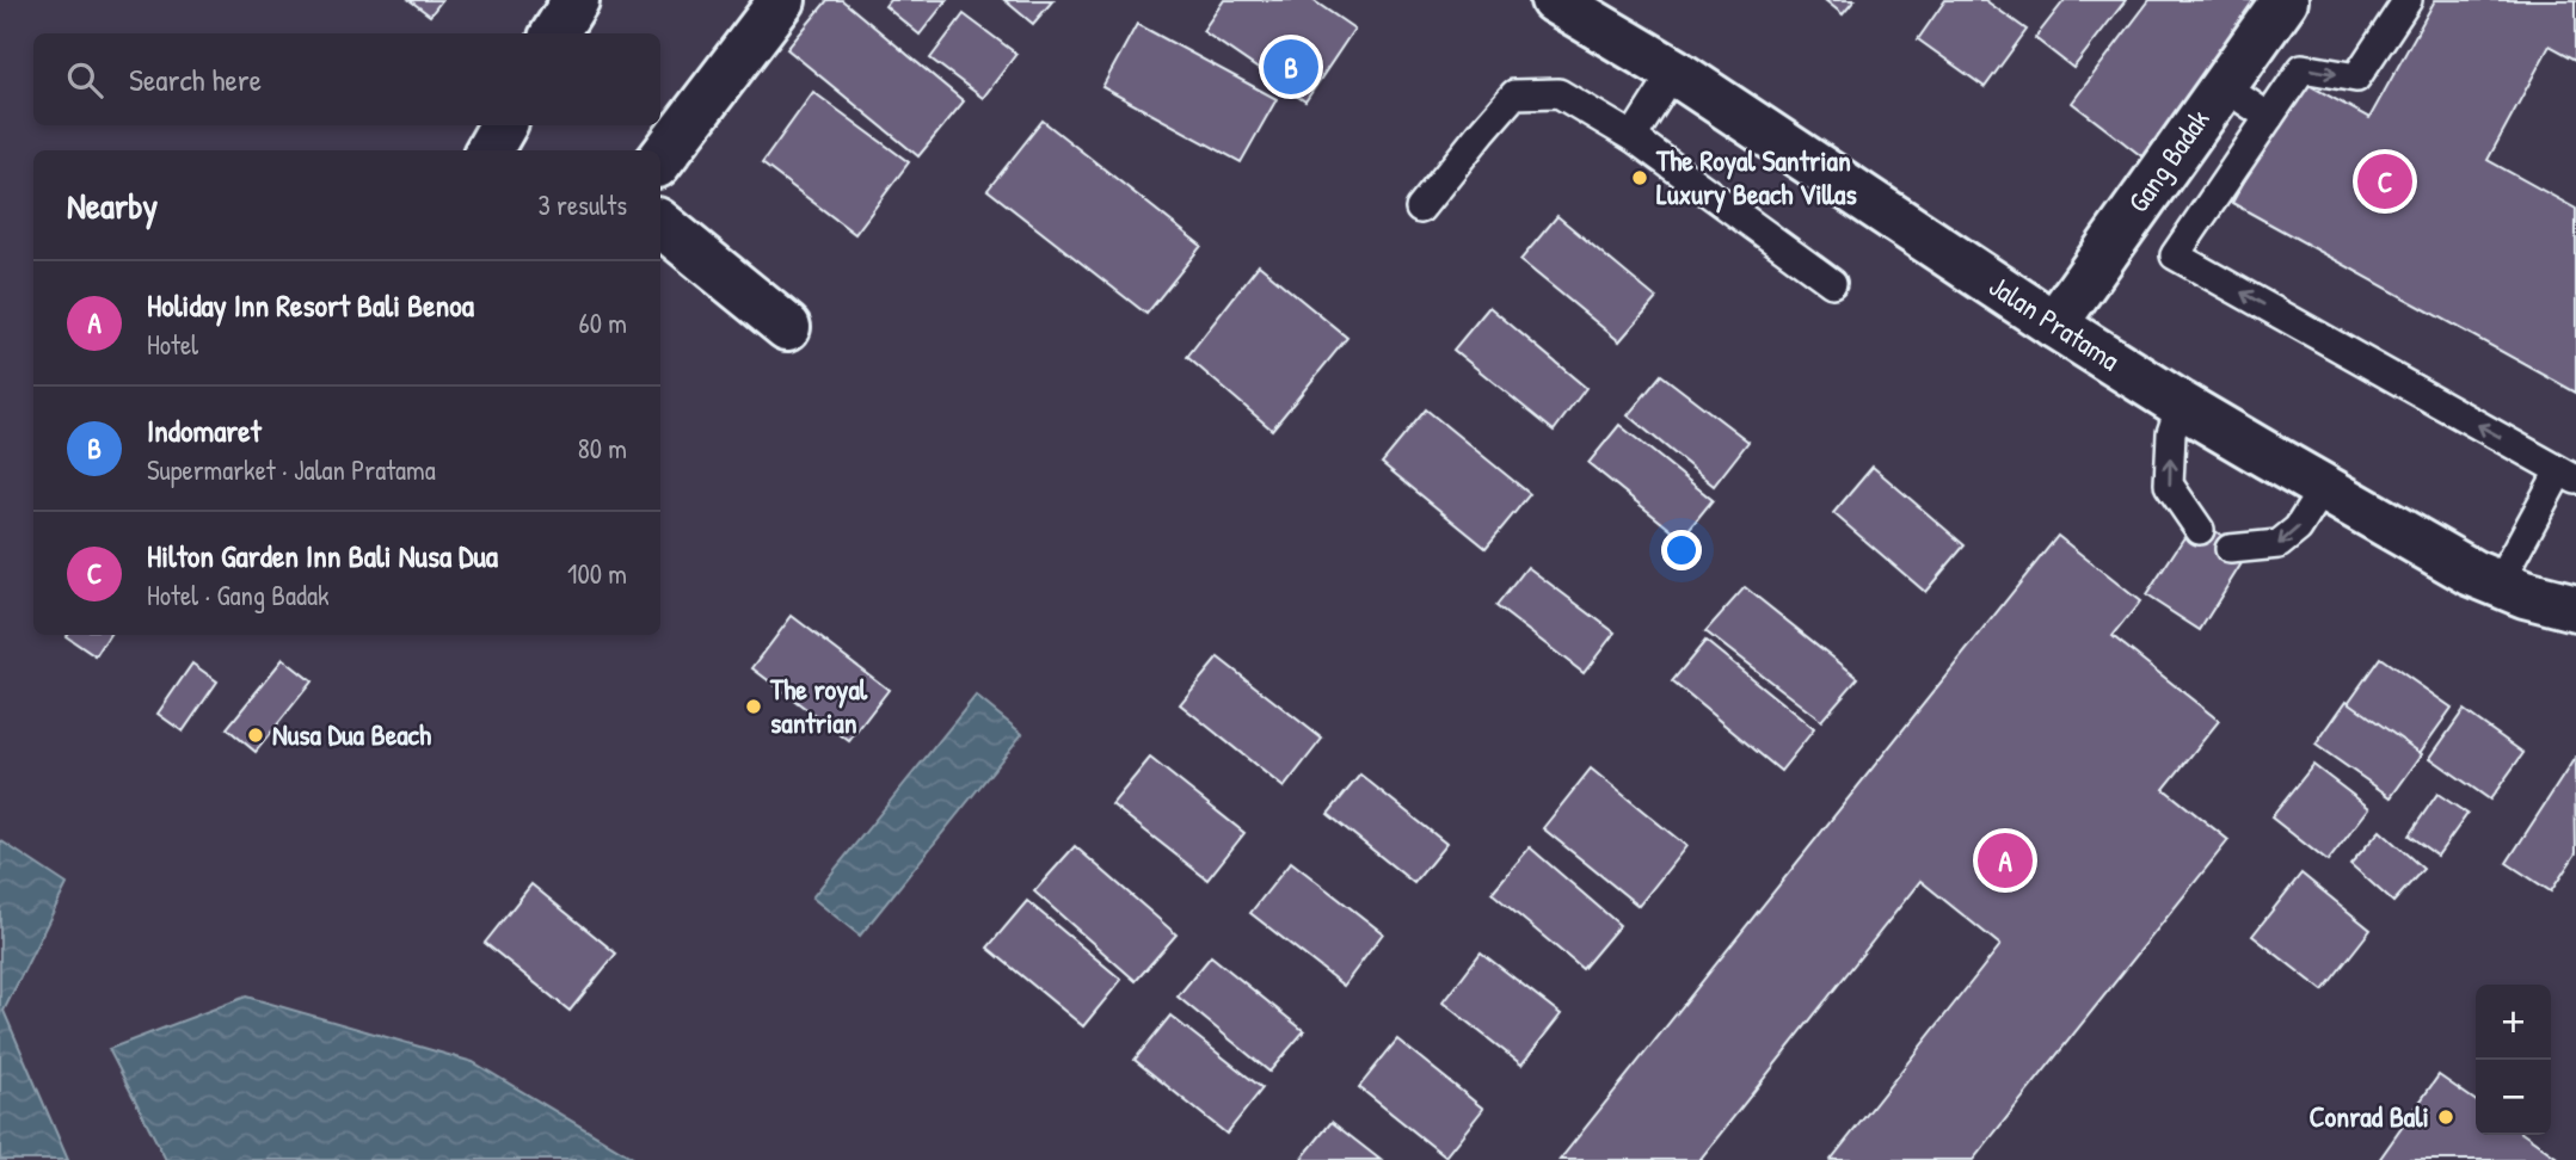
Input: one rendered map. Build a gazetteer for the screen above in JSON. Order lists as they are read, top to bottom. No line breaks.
{"streets":{"street":["Gang Badak","Jalan Pratama"]},"crossings":[["Gang Badak","Jalan Pratama"]],"places":["The Royal Santrian Luxury Beach Villas","The royal santrian","Nusa Dua Beach","Conrad Bali"],"page":{"search":"Search here","pins":["B","C","A"],"heading":["Nearby","3 results"],"list":[{"mark":"A","name":"Holiday Inn Resort Bali Benoa","note":"Hotel","value":"60 m"},{"mark":"B","name":"Indomaret","note":"Supermarket · Jalan Pratama","value":"80 m"},{"mark":"C","name":"Hilton Garden Inn Bali Nusa Dua","note":"Hotel · Gang Badak","value":"100 m"}],"map_buttons":["+","−"]}}
